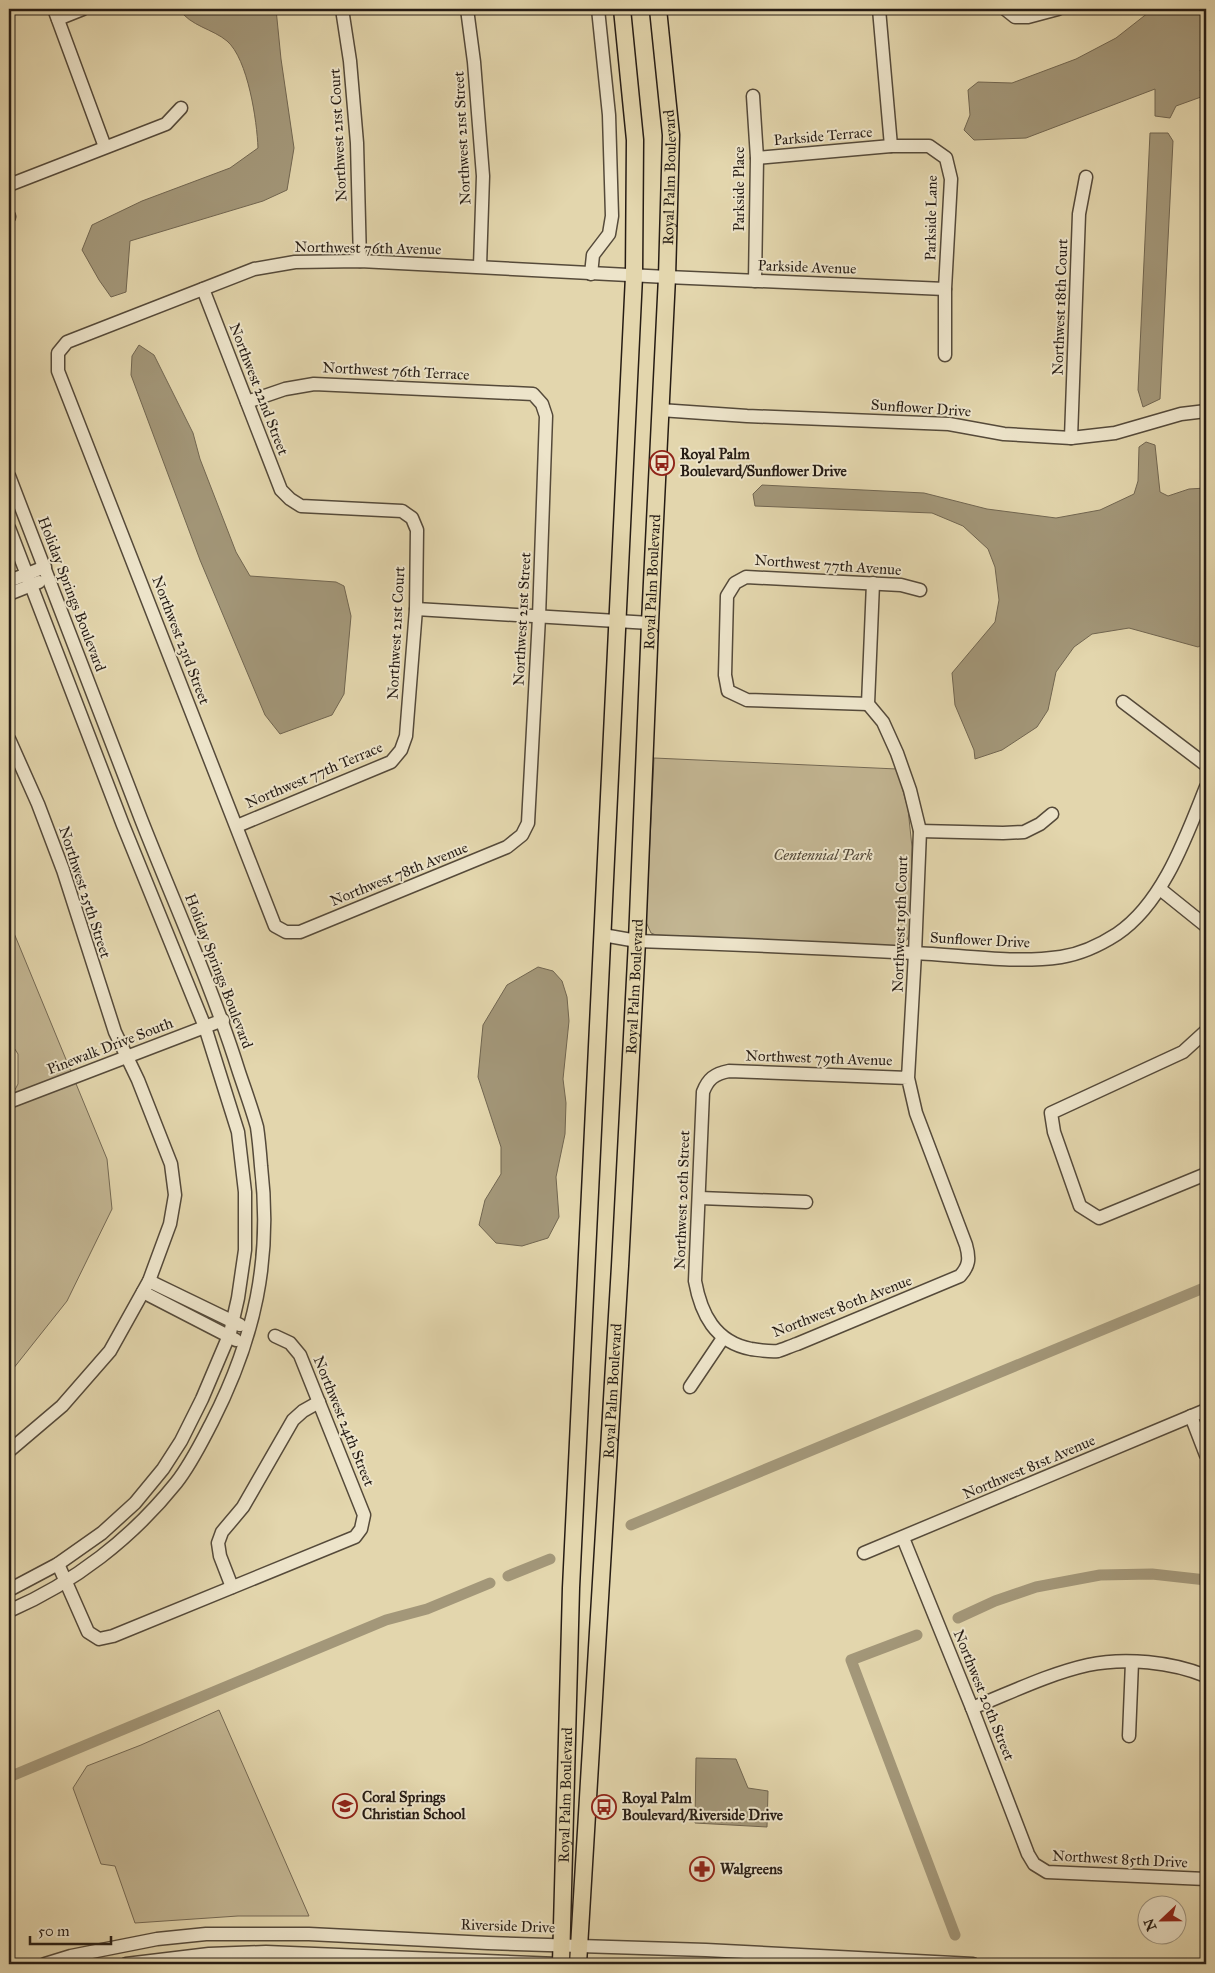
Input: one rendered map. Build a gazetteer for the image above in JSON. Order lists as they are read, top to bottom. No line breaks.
{"streets":{"main road":["Royal Palm Boulevard"],"street":["Northwest 21st Court","Parkside Terrace","Northwest 21st Street","Parkside Place","Parkside Lane","Northwest 76th Avenue","Parkside Avenue","Northwest 18th Court","Northwest 76th Terrace","Northwest 22nd Street","Sunflower Drive","Northwest 77th Avenue","Holiday Springs Boulevard","Northwest 23rd Street","Northwest 77th Terrace","Northwest 78th Avenue","Northwest 25th Street","Northwest 19th Court","Pinewalk Drive South","Northwest 79th Avenue","Northwest 20th Street","Northwest 80th Avenue","Northwest 24th Street","Northwest 81st Avenue","Northwest 85th Drive","Riverside Drive"]},"crossings":[["Northwest 21st Court","Northwest 76th Avenue"],["Northwest 21st Court","Northwest 22nd Street"],["Northwest 21st Court","Northwest 77th Terrace"],["Parkside Terrace","Parkside Place"],["Parkside Terrace","Parkside Lane"],["Northwest 21st Street","Northwest 76th Avenue"],["Northwest 21st Street","Northwest 76th Terrace"],["Northwest 21st Street","Northwest 78th Avenue"],["Royal Palm Boulevard","Northwest 76th Avenue"],["Royal Palm Boulevard","Parkside Avenue"],["Royal Palm Boulevard","Sunflower Drive"],["Royal Palm Boulevard","Riverside Drive"],["Parkside Place","Parkside Avenue"],["Parkside Lane","Parkside Avenue"],["Northwest 76th Avenue","Parkside Avenue"],["Northwest 76th Avenue","Northwest 22nd Street"],["Northwest 76th Avenue","Northwest 23rd Street"],["Northwest 18th Court","Sunflower Drive"],["Northwest 76th Terrace","Northwest 22nd Street"],["Sunflower Drive","Northwest 19th Court"],["Northwest 77th Avenue","Northwest 19th Court"],["Holiday Springs Boulevard","Pinewalk Drive South"],["Northwest 23rd Street","Northwest 77th Terrace"],["Northwest 23rd Street","Northwest 78th Avenue"],["Northwest 25th Street","Pinewalk Drive South"],["Northwest 19th Court","Northwest 79th Avenue"],["Northwest 19th Court","Northwest 80th Avenue"],["Northwest 79th Avenue","Northwest 20th Street"],["Northwest 20th Street","Northwest 80th Avenue"],["Northwest 20th Street","Northwest 81st Avenue"],["Northwest 20th Street","Northwest 85th Drive"]],"parks":["Centennial Park"],"places":{"bus stop":["Royal Palm Boulevard/Sunflower Drive","Royal Palm Boulevard/Riverside Drive"],"school or university":["Coral Springs Christian School"],"pharmacy":["Walgreens"]},"scale_bar":"50 m","north":"left"}
